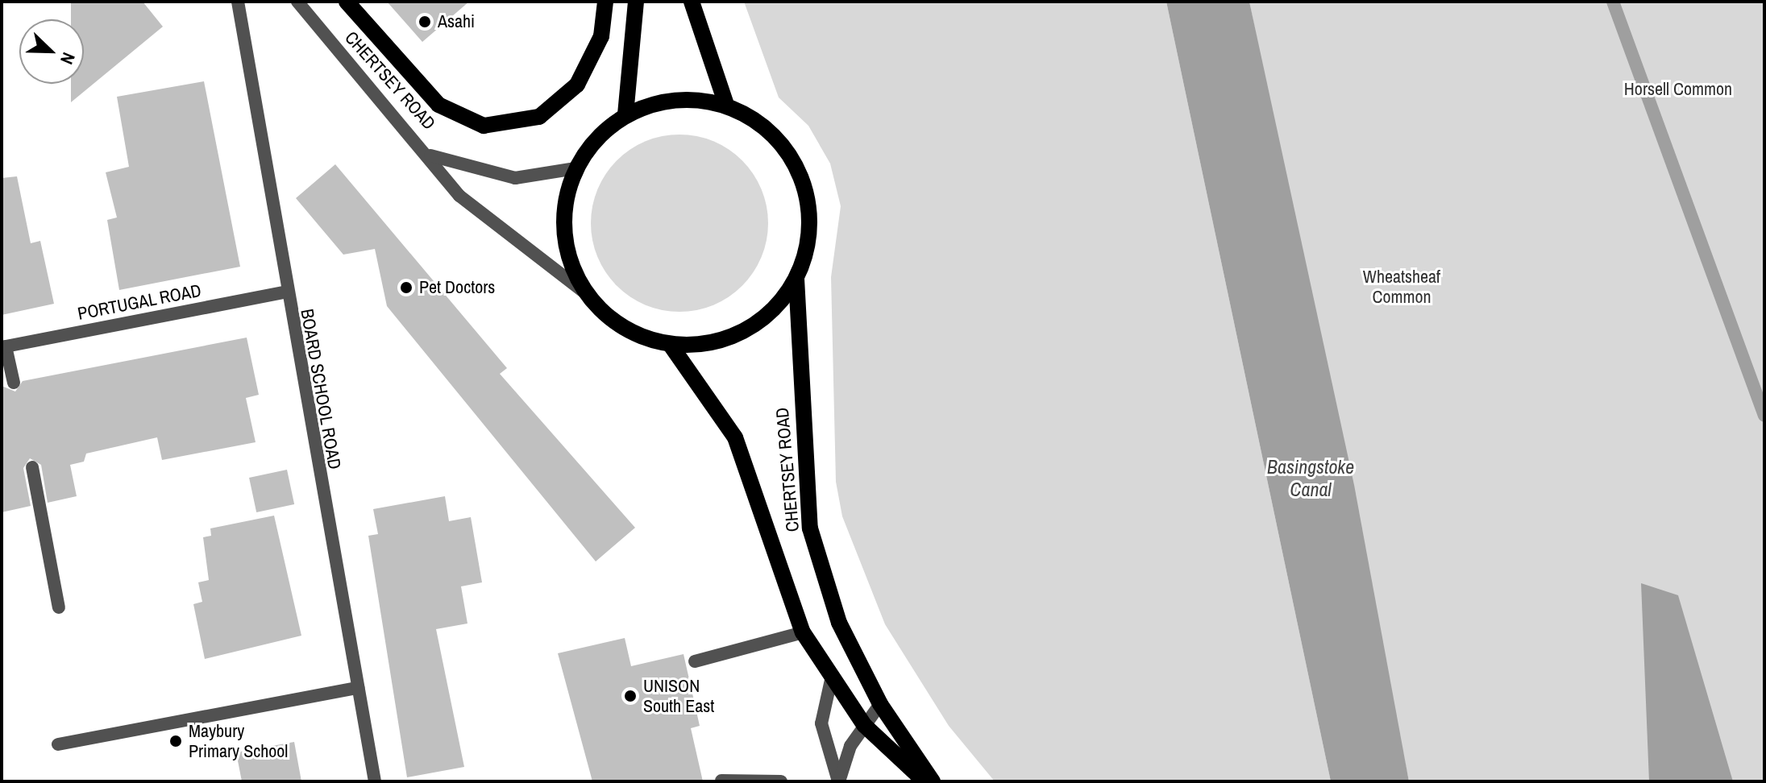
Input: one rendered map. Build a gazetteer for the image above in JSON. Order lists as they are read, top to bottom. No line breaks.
{"streets":{"main road":["CHERTSEY ROAD"],"street":["PORTUGAL ROAD","BOARD SCHOOL ROAD"]},"crossings":[["PORTUGAL ROAD","BOARD SCHOOL ROAD"]],"water":["Basingstoke Canal"],"parks":["Horsell Common","Wheatsheaf Common"],"places":["Asahi","Pet Doctors","UNISON South East","Maybury Primary School"],"north":"bottom right"}
